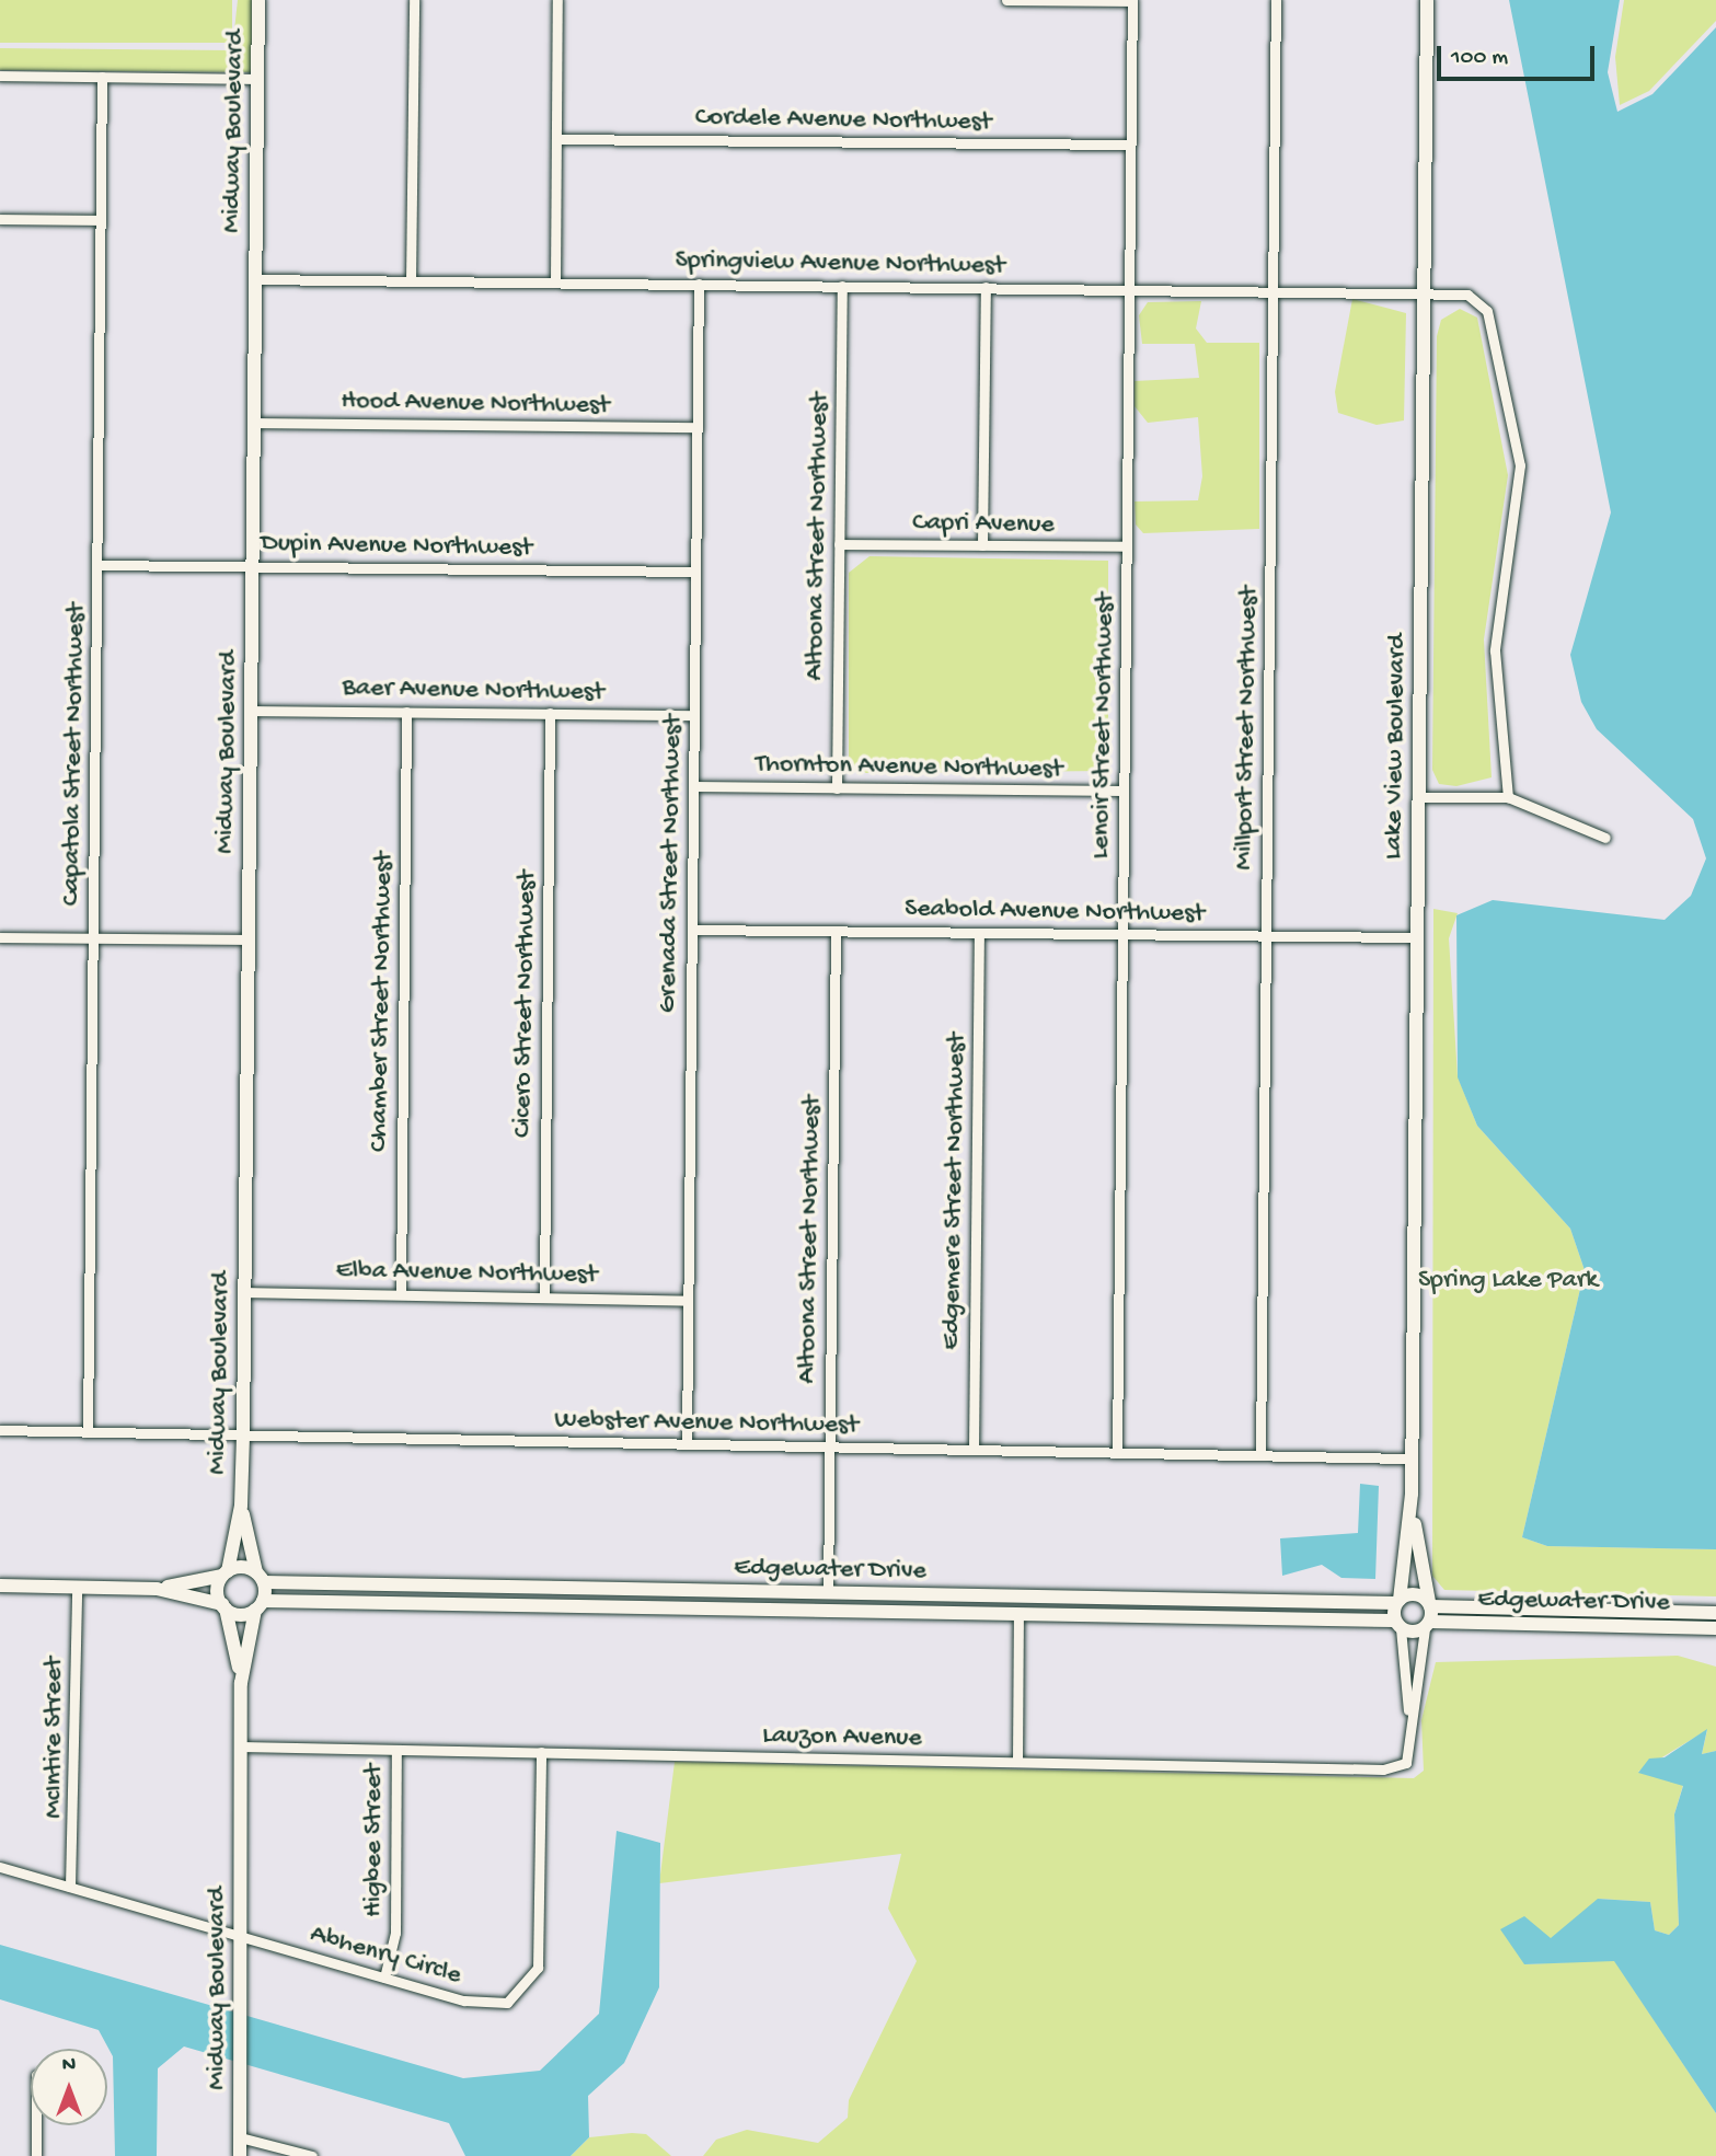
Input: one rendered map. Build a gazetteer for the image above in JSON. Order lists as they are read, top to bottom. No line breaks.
{"streets":{"street":["Cordele Avenue Northwest","Midway Boulevard","Springview Avenue Northwest","Hood Avenue Northwest","Capri Avenue","Altoona Street Northwest","Dupin Avenue Northwest","Baer Avenue Northwest","Lenoir Street Northwest","Millport Street Northwest","Lake View Boulevard","Capatola Street Northwest","Thornton Avenue Northwest","Grenada Street Northwest","Seabold Avenue Northwest","Chamber Street Northwest","Cicero Street Northwest","Edgemere Street Northwest","Elba Avenue Northwest","Webster Avenue Northwest","Edgewater Drive","McIntire Street","Lauzon Avenue","Higbee Street","Abhenry Circle"]},"crossings":[["Cordele Avenue Northwest","Lenoir Street Northwest"],["Midway Boulevard","Springview Avenue Northwest"],["Midway Boulevard","Hood Avenue Northwest"],["Midway Boulevard","Dupin Avenue Northwest"],["Midway Boulevard","Baer Avenue Northwest"],["Midway Boulevard","Elba Avenue Northwest"],["Midway Boulevard","Webster Avenue Northwest"],["Midway Boulevard","Edgewater Drive"],["Midway Boulevard","Lauzon Avenue"],["Midway Boulevard","Abhenry Circle"],["Springview Avenue Northwest","Altoona Street Northwest"],["Springview Avenue Northwest","Lenoir Street Northwest"],["Springview Avenue Northwest","Millport Street Northwest"],["Springview Avenue Northwest","Lake View Boulevard"],["Springview Avenue Northwest","Grenada Street Northwest"],["Hood Avenue Northwest","Grenada Street Northwest"],["Capri Avenue","Altoona Street Northwest"],["Capri Avenue","Lenoir Street Northwest"],["Altoona Street Northwest","Thornton Avenue Northwest"],["Altoona Street Northwest","Seabold Avenue Northwest"],["Altoona Street Northwest","Webster Avenue Northwest"],["Altoona Street Northwest","Edgewater Drive"],["Dupin Avenue Northwest","Capatola Street Northwest"],["Dupin Avenue Northwest","Grenada Street Northwest"],["Baer Avenue Northwest","Grenada Street Northwest"],["Baer Avenue Northwest","Chamber Street Northwest"],["Baer Avenue Northwest","Cicero Street Northwest"],["Lenoir Street Northwest","Thornton Avenue Northwest"],["Lenoir Street Northwest","Seabold Avenue Northwest"],["Lenoir Street Northwest","Webster Avenue Northwest"],["Millport Street Northwest","Seabold Avenue Northwest"],["Millport Street Northwest","Webster Avenue Northwest"],["Lake View Boulevard","Seabold Avenue Northwest"],["Lake View Boulevard","Webster Avenue Northwest"],["Lake View Boulevard","Edgewater Drive"],["Lake View Boulevard","Lauzon Avenue"],["Capatola Street Northwest","Webster Avenue Northwest"],["Thornton Avenue Northwest","Grenada Street Northwest"],["Grenada Street Northwest","Seabold Avenue Northwest"],["Grenada Street Northwest","Elba Avenue Northwest"],["Grenada Street Northwest","Webster Avenue Northwest"],["Seabold Avenue Northwest","Edgemere Street Northwest"],["Chamber Street Northwest","Elba Avenue Northwest"],["Cicero Street Northwest","Elba Avenue Northwest"],["Edgemere Street Northwest","Webster Avenue Northwest"],["Edgewater Drive","Lauzon Avenue"],["McIntire Street","Abhenry Circle"],["Lauzon Avenue","Higbee Street"],["Lauzon Avenue","Abhenry Circle"],["Higbee Street","Abhenry Circle"]],"parks":["Spring Lake Park"],"scale_bar":"100 m","north":"top"}
